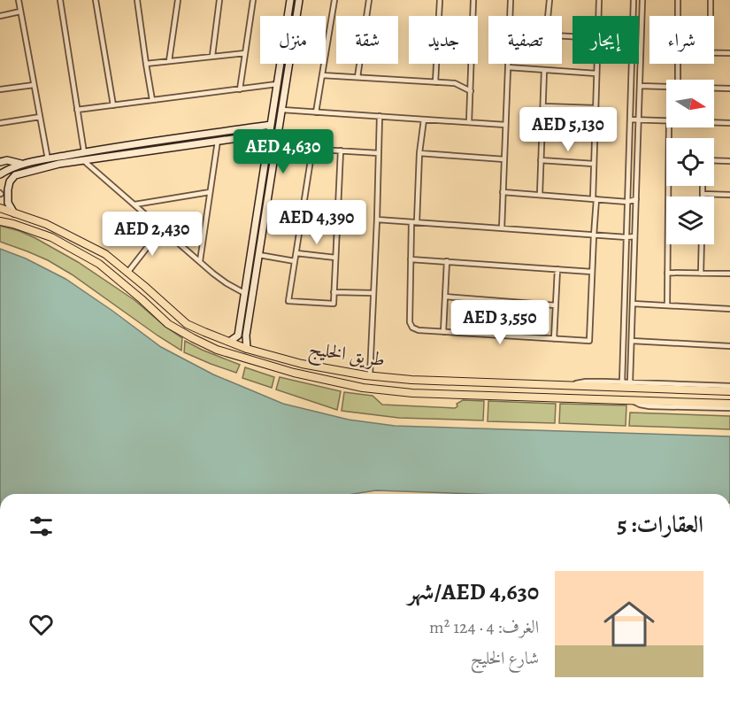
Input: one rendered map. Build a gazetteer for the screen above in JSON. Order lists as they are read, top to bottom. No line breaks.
{"streets":{"main road":["طريق الخليج"]},"north":"right","page":{"chip":["شراء","إيجار","تصفية","جديد","شقة","منزل"],"price":["AED 5,130","AED 4,630","AED 4,390","AED 2,430","AED 3,550"],"heading":"العقارات: 5","list":[{"name":"AED 4,630/شهر","note":"الغرف: 4 · 124 m² · شارع الخليج"}]}}
